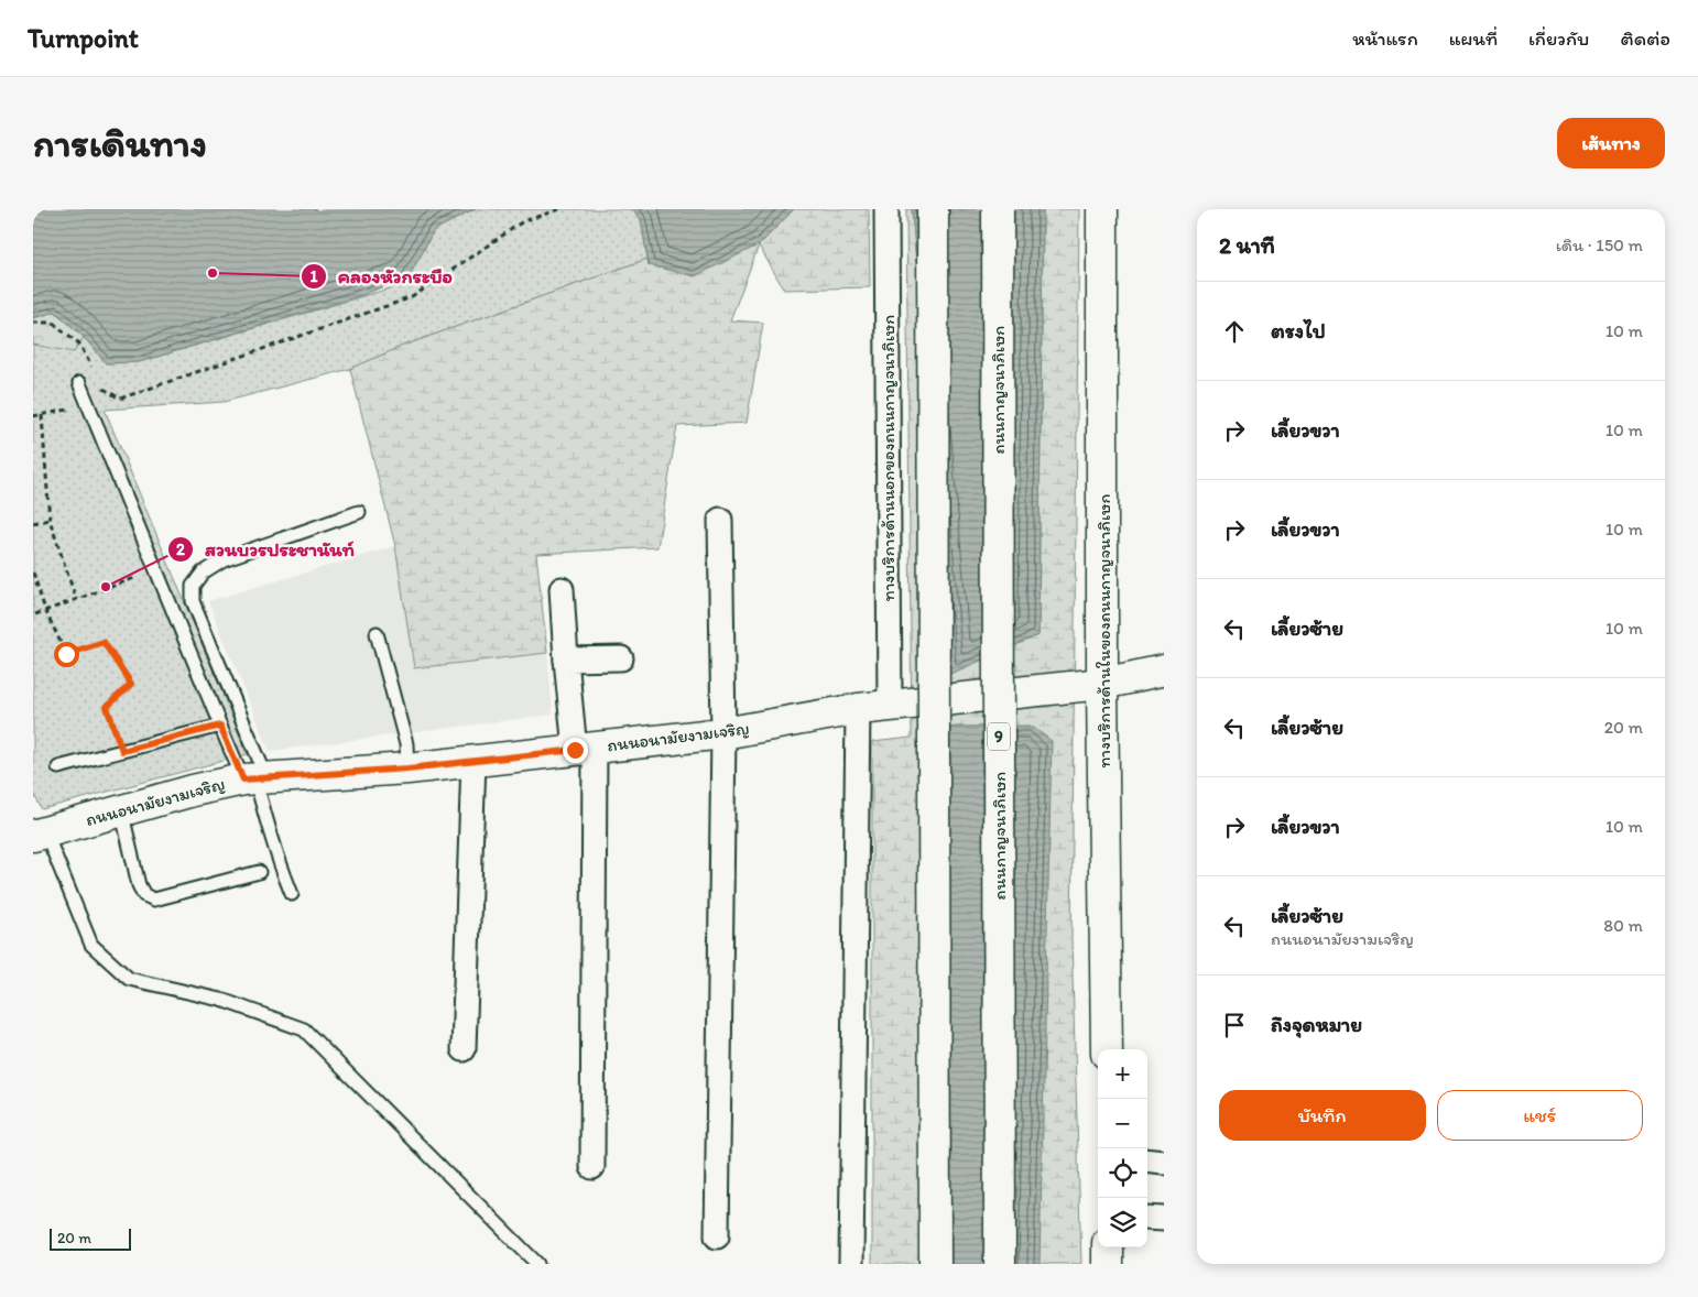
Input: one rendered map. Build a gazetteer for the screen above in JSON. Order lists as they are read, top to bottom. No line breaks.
{"streets":{"main road":["ถนนกาญจนาภิเษก","ทางบริการด้านในของถนนกาญจนาภิเษก","ถนนอนามัยงามเจริญ","9"],"street":["ทางบริการด้านนอกของถนนกาญจนาภิเษก"]},"crossings":[["ทางบริการด้านนอกของถนนกาญจนาภิเษก","ถนนอนามัยงามเจริญ"],["ทางบริการด้านในของถนนกาญจนาภิเษก","ถนนอนามัยงามเจริญ"]],"places":["คลองหัวกระบือ","สวนบวรประชานันท์"],"scale_bar":"20 m","page":{"header":"Turnpoint","nav":["หน้าแรก","แผนที่","เกี่ยวกับ","ติดต่อ"],"buttons":["เส้นทาง",["บันทึก","แชร์"]],"title":"การเดินทาง","heading":["2 นาที","เดิน · 150 m"],"list":[["ตรงไป","10 m"],["เลี้ยวขวา","10 m"],["เลี้ยวขวา","10 m"],["เลี้ยวซ้าย","10 m"],["เลี้ยวซ้าย","20 m"],["เลี้ยวขวา","10 m"],["เลี้ยวซ้าย","ถนนอนามัยงามเจริญ","80 m"],"ถึงจุดหมาย"],"map_buttons":["+","−"],"scale":"20 m"}}
